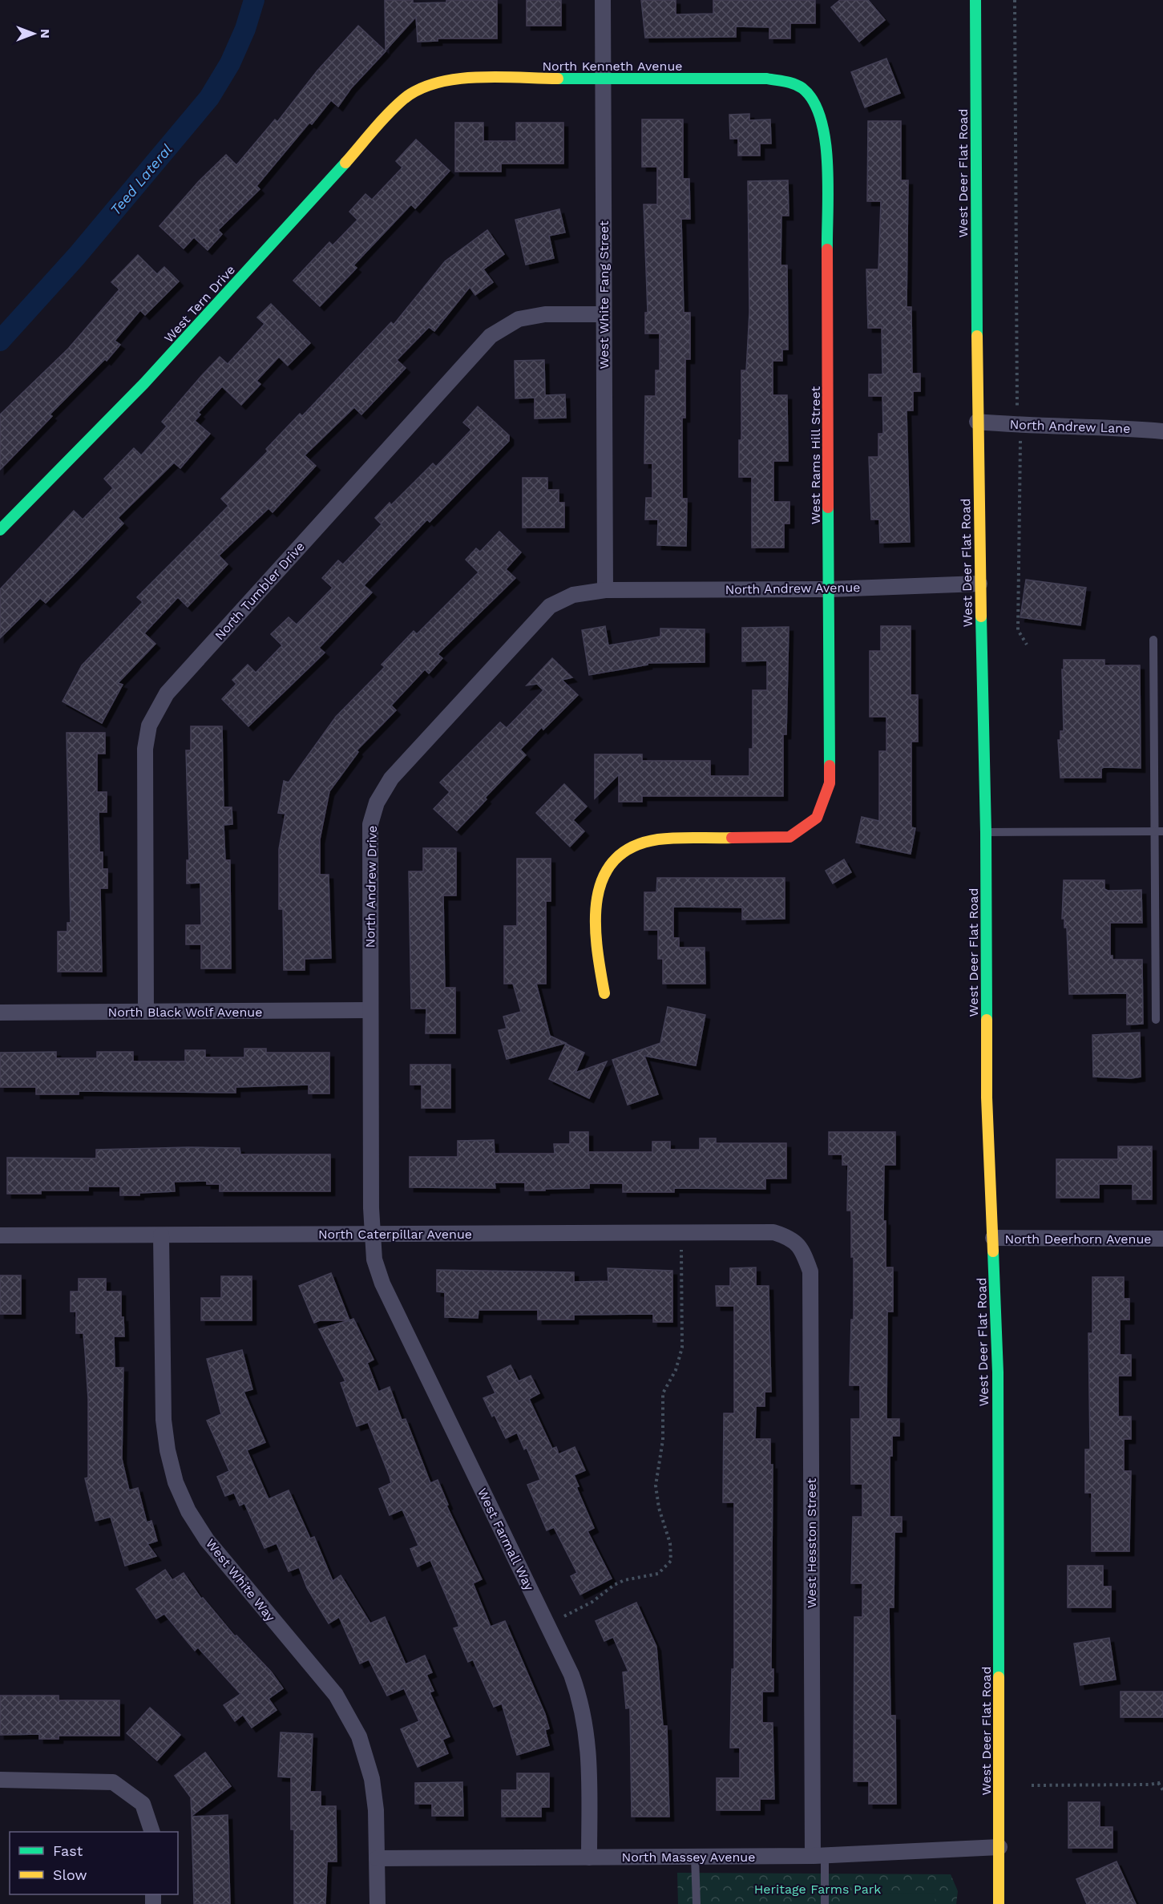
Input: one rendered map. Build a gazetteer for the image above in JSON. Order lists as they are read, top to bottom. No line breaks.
{"streets":{"street":["North Kenneth Avenue","West Deer Flat Road","West White Fang Street","West Tern Drive","North Andrew Lane","West Rams Hill Street","North Andrew Avenue","North Tumbler Drive","North Andrew Drive","North Black Wolf Avenue","North Caterpillar Avenue","North Deerhorn Avenue","West Farmall Way","West Hesston Street","West White Way","North Massey Avenue"]},"crossings":[["North Kenneth Avenue","West White Fang Street"],["North Kenneth Avenue","West Tern Drive"],["North Kenneth Avenue","West Rams Hill Street"],["West Deer Flat Road","North Andrew Lane"],["West Deer Flat Road","North Andrew Avenue"],["West Deer Flat Road","North Deerhorn Avenue"],["West Deer Flat Road","North Massey Avenue"],["West White Fang Street","North Andrew Avenue"],["West White Fang Street","North Tumbler Drive"],["West White Fang Street","North Andrew Drive"],["West Rams Hill Street","North Andrew Avenue"],["North Andrew Avenue","North Andrew Drive"],["North Tumbler Drive","North Black Wolf Avenue"],["North Andrew Drive","North Black Wolf Avenue"],["North Andrew Drive","North Caterpillar Avenue"],["North Andrew Drive","West Farmall Way"],["North Caterpillar Avenue","West Farmall Way"],["North Caterpillar Avenue","West Hesston Street"],["North Caterpillar Avenue","West White Way"],["West Farmall Way","North Massey Avenue"],["West Hesston Street","North Massey Avenue"],["West White Way","North Massey Avenue"]],"water":["Teed Lateral"],"parks":["Heritage Farms Park"],"legend":["Fast","Slow"],"north":"right"}
